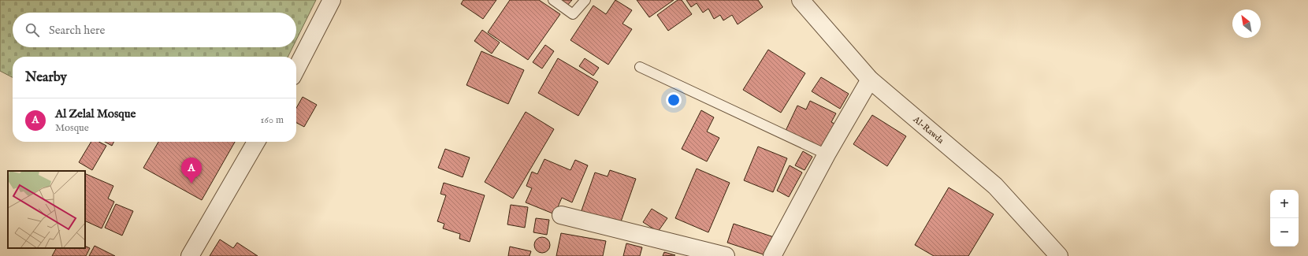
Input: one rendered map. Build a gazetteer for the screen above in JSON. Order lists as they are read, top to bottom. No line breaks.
{"streets":{"street":["Al-Rawda"]},"north":"top left","page":{"search":"Search here","heading":"Nearby","list":[{"mark":"A","name":"Al Zelal Mosque","note":"Mosque","value":"160 m"}],"pins":"A","map_buttons":["+","−"]}}
